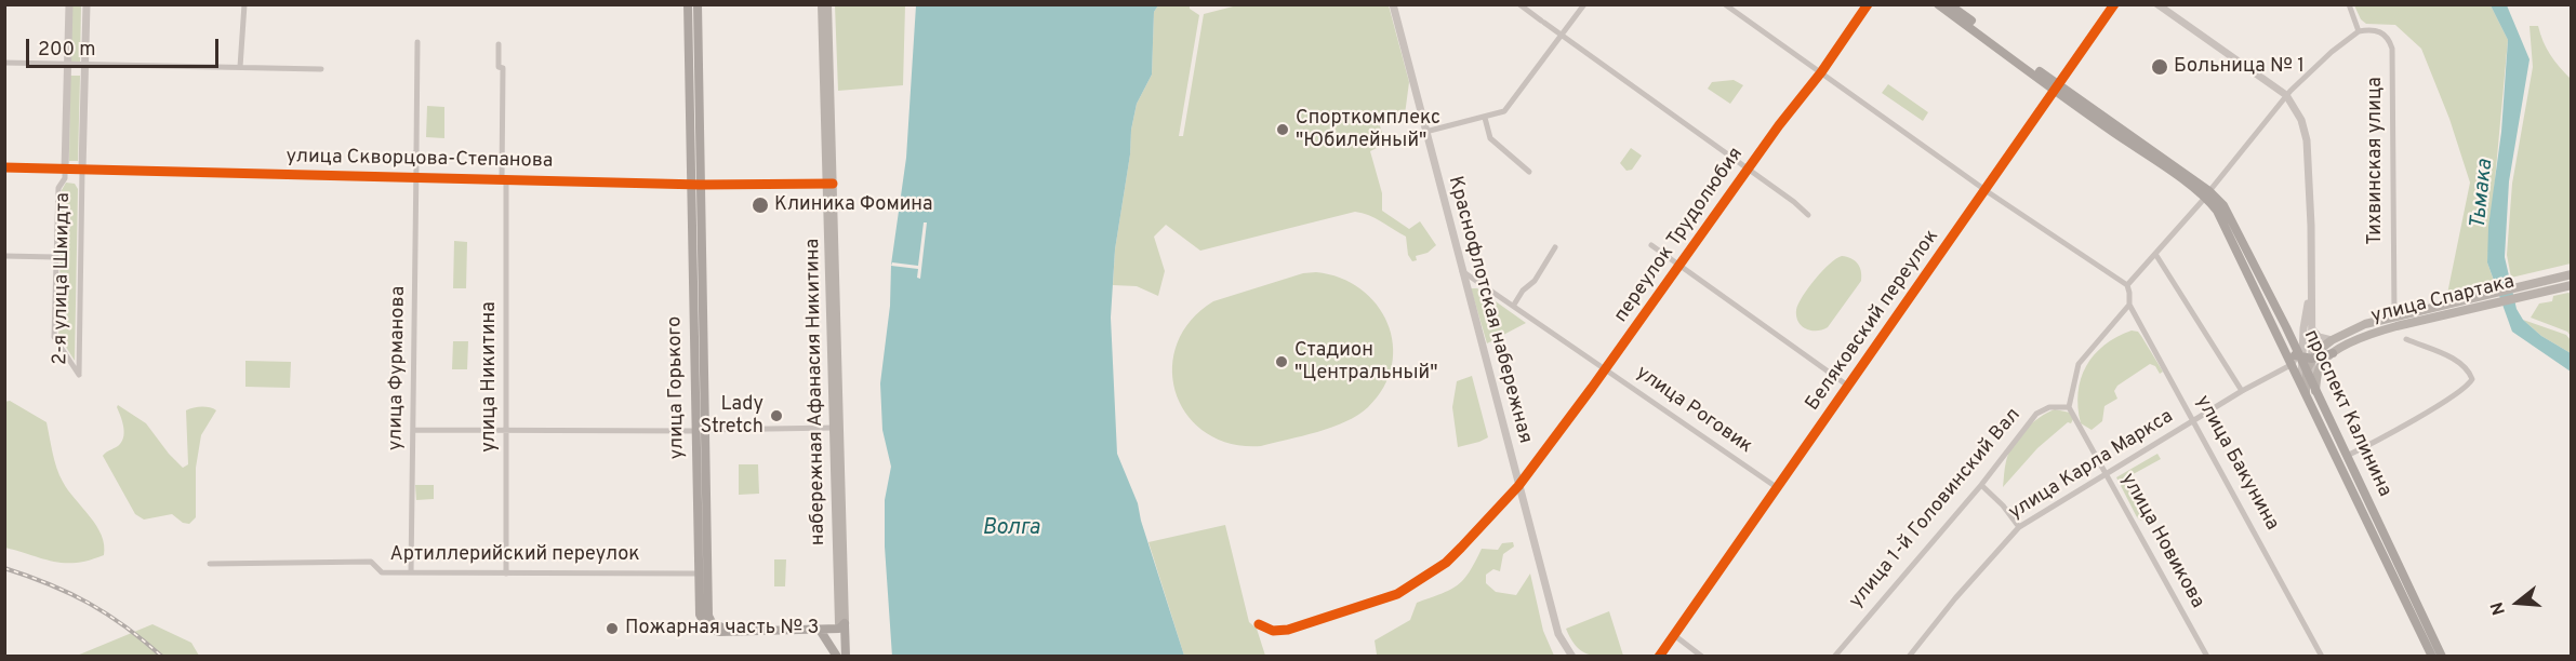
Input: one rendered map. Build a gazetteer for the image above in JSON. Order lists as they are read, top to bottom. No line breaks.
{"streets":{"main road":["улица Спартака","улица Горького","набережная Афанасия Никитина","проспект Калинина"],"street":["улица Скворцова-Степанова","Тихвинская улица","переулок Трудолюбия","2-я улица Шмидта","Краснофлотская набережная","Беляковский переулок","улица Фурманова","улица Никитина","улица Роговик","улица Бакунина","улица Карла Маркса","улица 1-й Головинский Вал","улица Новикова","Артиллерийский переулок"]},"crossings":[["улица Скворцова-Степанова","2-я улица Шмидта"],["улица Скворцова-Степанова","улица Фурманова"],["улица Скворцова-Степанова","улица Никитина"],["улица Скворцова-Степанова","улица Горького"],["улица Скворцова-Степанова","набережная Афанасия Никитина"],["Тихвинская улица","улица Спартака"],["переулок Трудолюбия","Краснофлотская набережная"],["переулок Трудолюбия","улица Роговик"],["Краснофлотская набережная","улица Роговик"],["Беляковский переулок","улица Роговик"],["улица Фурманова","Артиллерийский переулок"],["улица Никитина","Артиллерийский переулок"],["улица Горького","набережная Афанасия Никитина"],["улица Горького","Артиллерийский переулок"],["проспект Калинина","улица Карла Маркса"],["улица Бакунина","улица Карла Маркса"],["улица Карла Маркса","улица Новикова"],["улица 1-й Головинский Вал","улица Новикова"]],"water":["Тьмака","Волга"],"places":["Больница № 1","Спорткомплекс \"Юбилейный\"","Клиника Фомина","Стадион \"Центральный\"","Lady Stretch","Пожарная часть № 3"],"scale_bar":"200 m","north":"left"}
